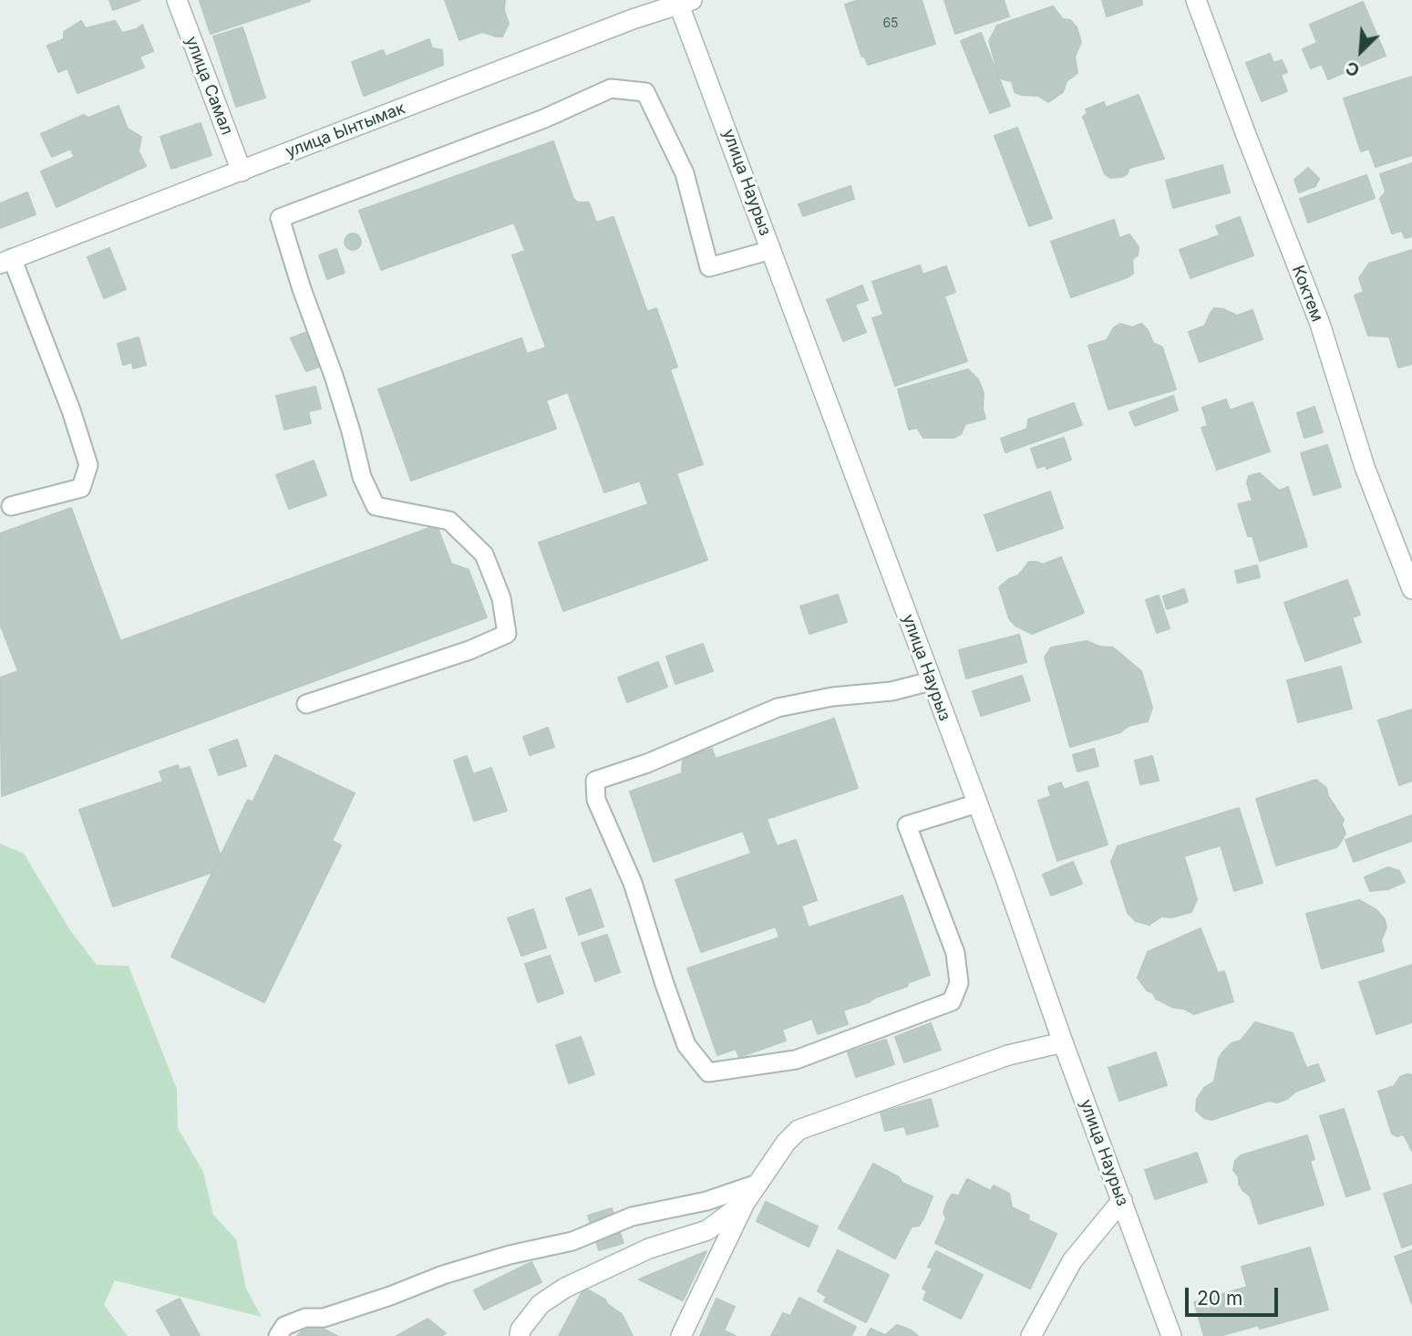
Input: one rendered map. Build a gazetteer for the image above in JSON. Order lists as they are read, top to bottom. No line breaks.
{"streets":{"street":["улица Самал","улица Ынтымак","улица Наурыз","Коктем"]},"crossings":[["улица Самал","улица Ынтымак"],["улица Ынтымак","улица Наурыз"]],"house_numbers":["65"],"scale_bar":"20 m","north":"bottom left"}
